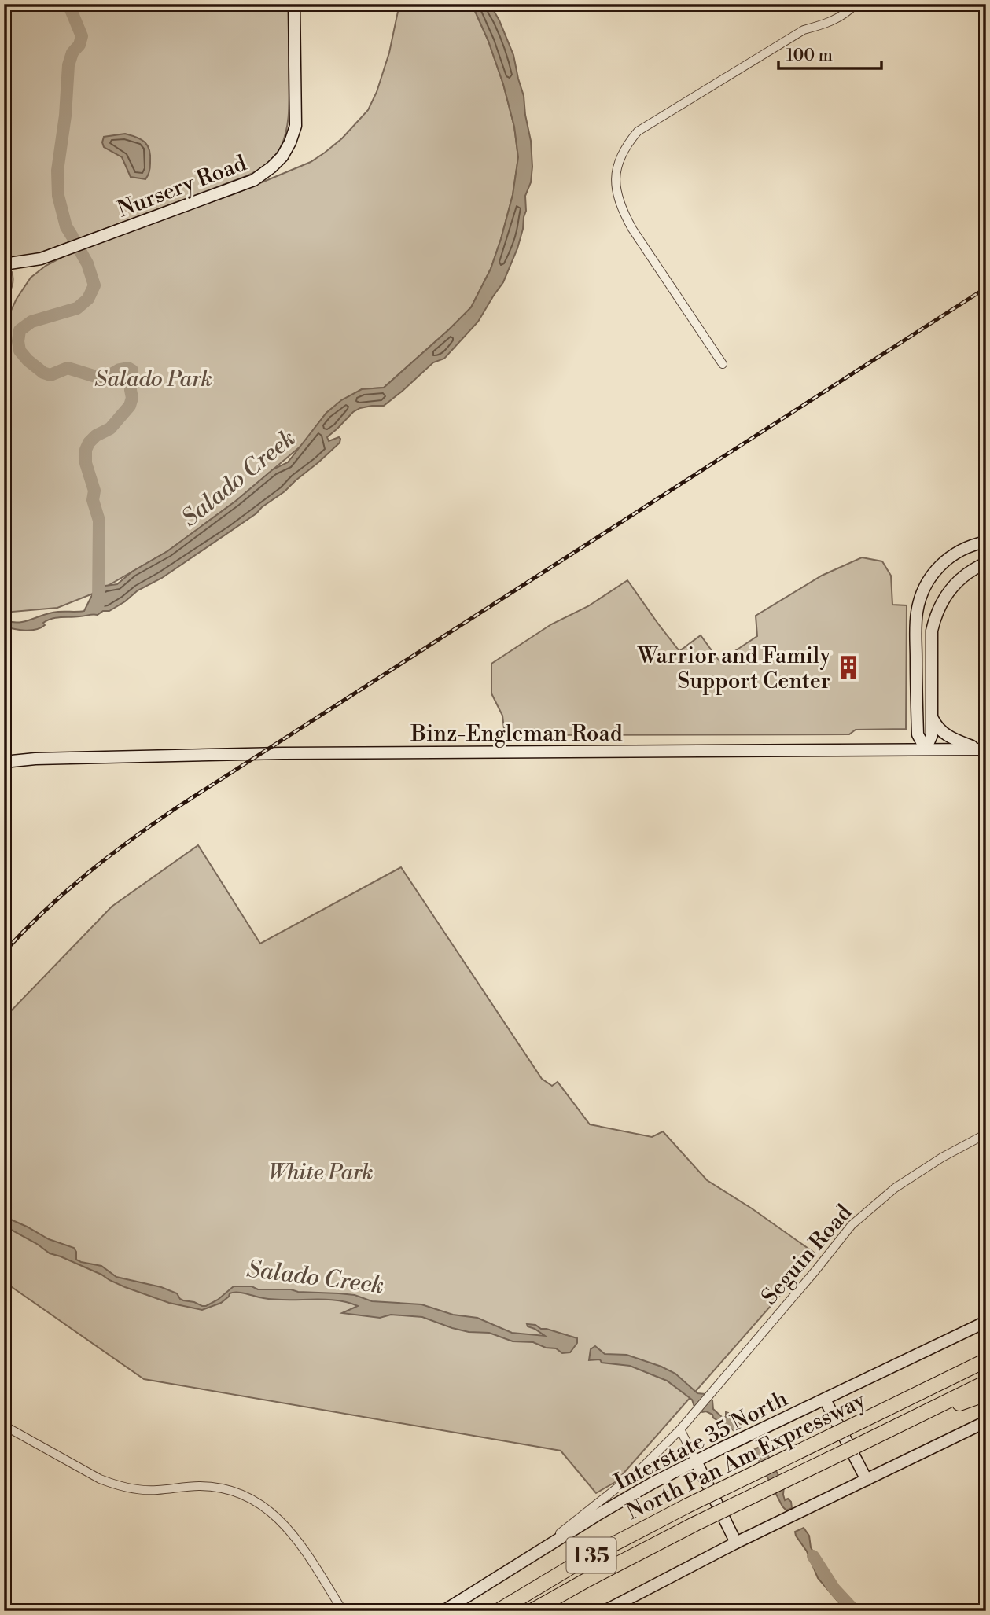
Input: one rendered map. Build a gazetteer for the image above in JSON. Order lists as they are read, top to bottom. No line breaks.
{"streets":{"highway":["North Pan Am Expressway","I 35"],"street":["Nursery Road","Binz-Engleman Road","Seguin Road","Interstate 35 North"]},"crossings":[["Seguin Road","Interstate 35 North"]],"water":["Salado Creek"],"parks":["Salado Park","White Park"],"places":{"building":["Warrior and Family Support Center"]},"scale_bar":"100 m"}
